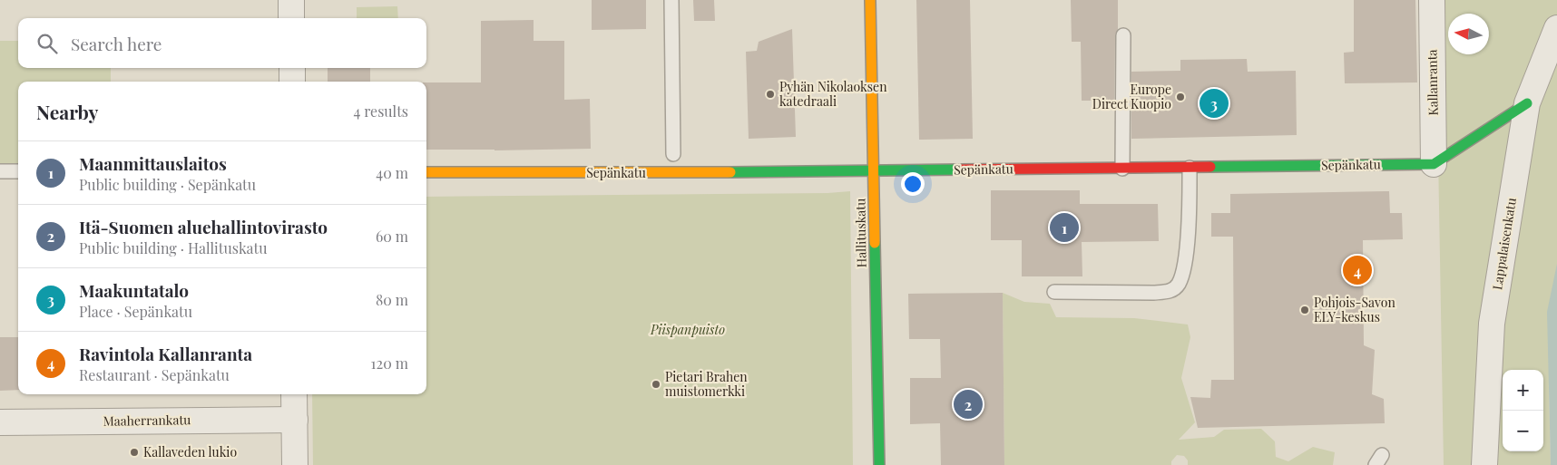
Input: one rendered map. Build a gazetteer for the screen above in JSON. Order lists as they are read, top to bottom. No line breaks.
{"streets":{"street":["Kallanranta","Sepänkatu","Hallituskatu","Lappalaisenkatu","Maaherrankatu"]},"crossings":[["Kallanranta","Sepänkatu"],["Sepänkatu","Hallituskatu"]],"parks":["Piispanpuisto"],"places":["Pyhän Nikolaoksen katedraali","Europe Direct Kuopio","Pohjois-Savon ELY-keskus","Pietari Brahen muistomerkki","Kallaveden lukio"],"north":"left","page":{"search":"Search here","heading":["Nearby","4 results"],"pins":["3","1","4","2"],"list":[{"mark":"1","name":"Maanmittauslaitos","note":"Public building · Sepänkatu","value":"40 m"},{"mark":"2","name":"Itä-Suomen aluehallintovirasto","note":"Public building · Hallituskatu","value":"60 m"},{"mark":"3","name":"Maakuntatalo","note":"Place · Sepänkatu","value":"80 m"},{"mark":"4","name":"Ravintola Kallanranta","note":"Restaurant · Sepänkatu","value":"120 m"}],"map_buttons":["+","−"]}}
